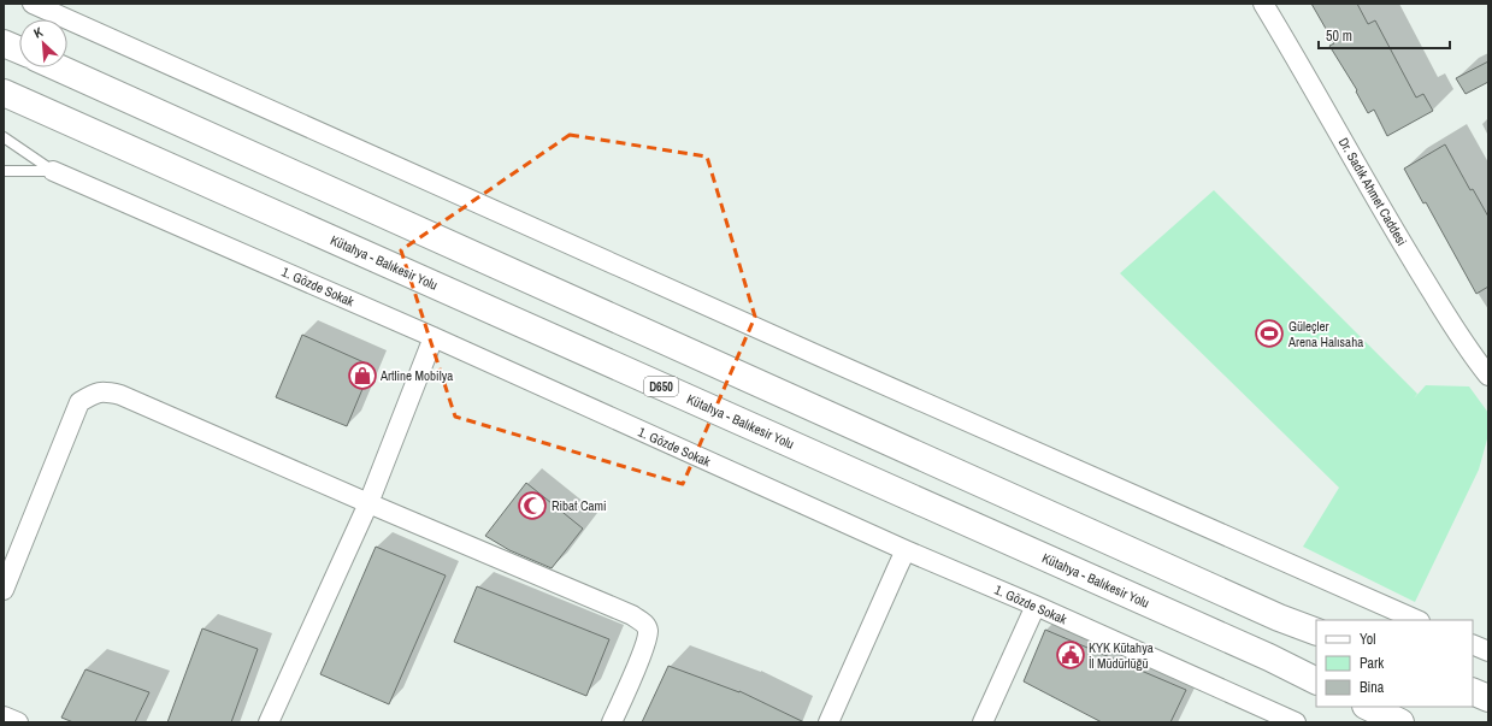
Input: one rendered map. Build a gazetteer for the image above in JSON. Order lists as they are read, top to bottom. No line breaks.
{"streets":{"highway":["Kütahya - Balıkesir Yolu","D650"],"street":["Dr. Sadık Ahmet Caddesi","1. Gözde Sokak"]},"places":{"sports":["Güleçler Arena Halısaha"],"shop":["Artline Mobilya"],"mosque":["Ribat Cami"],"public building":["KYK Kütahya İl Müdürlüğü"]},"legend":["Yol","Park","Bina"],"scale_bar":"50 m","north":"top left"}
